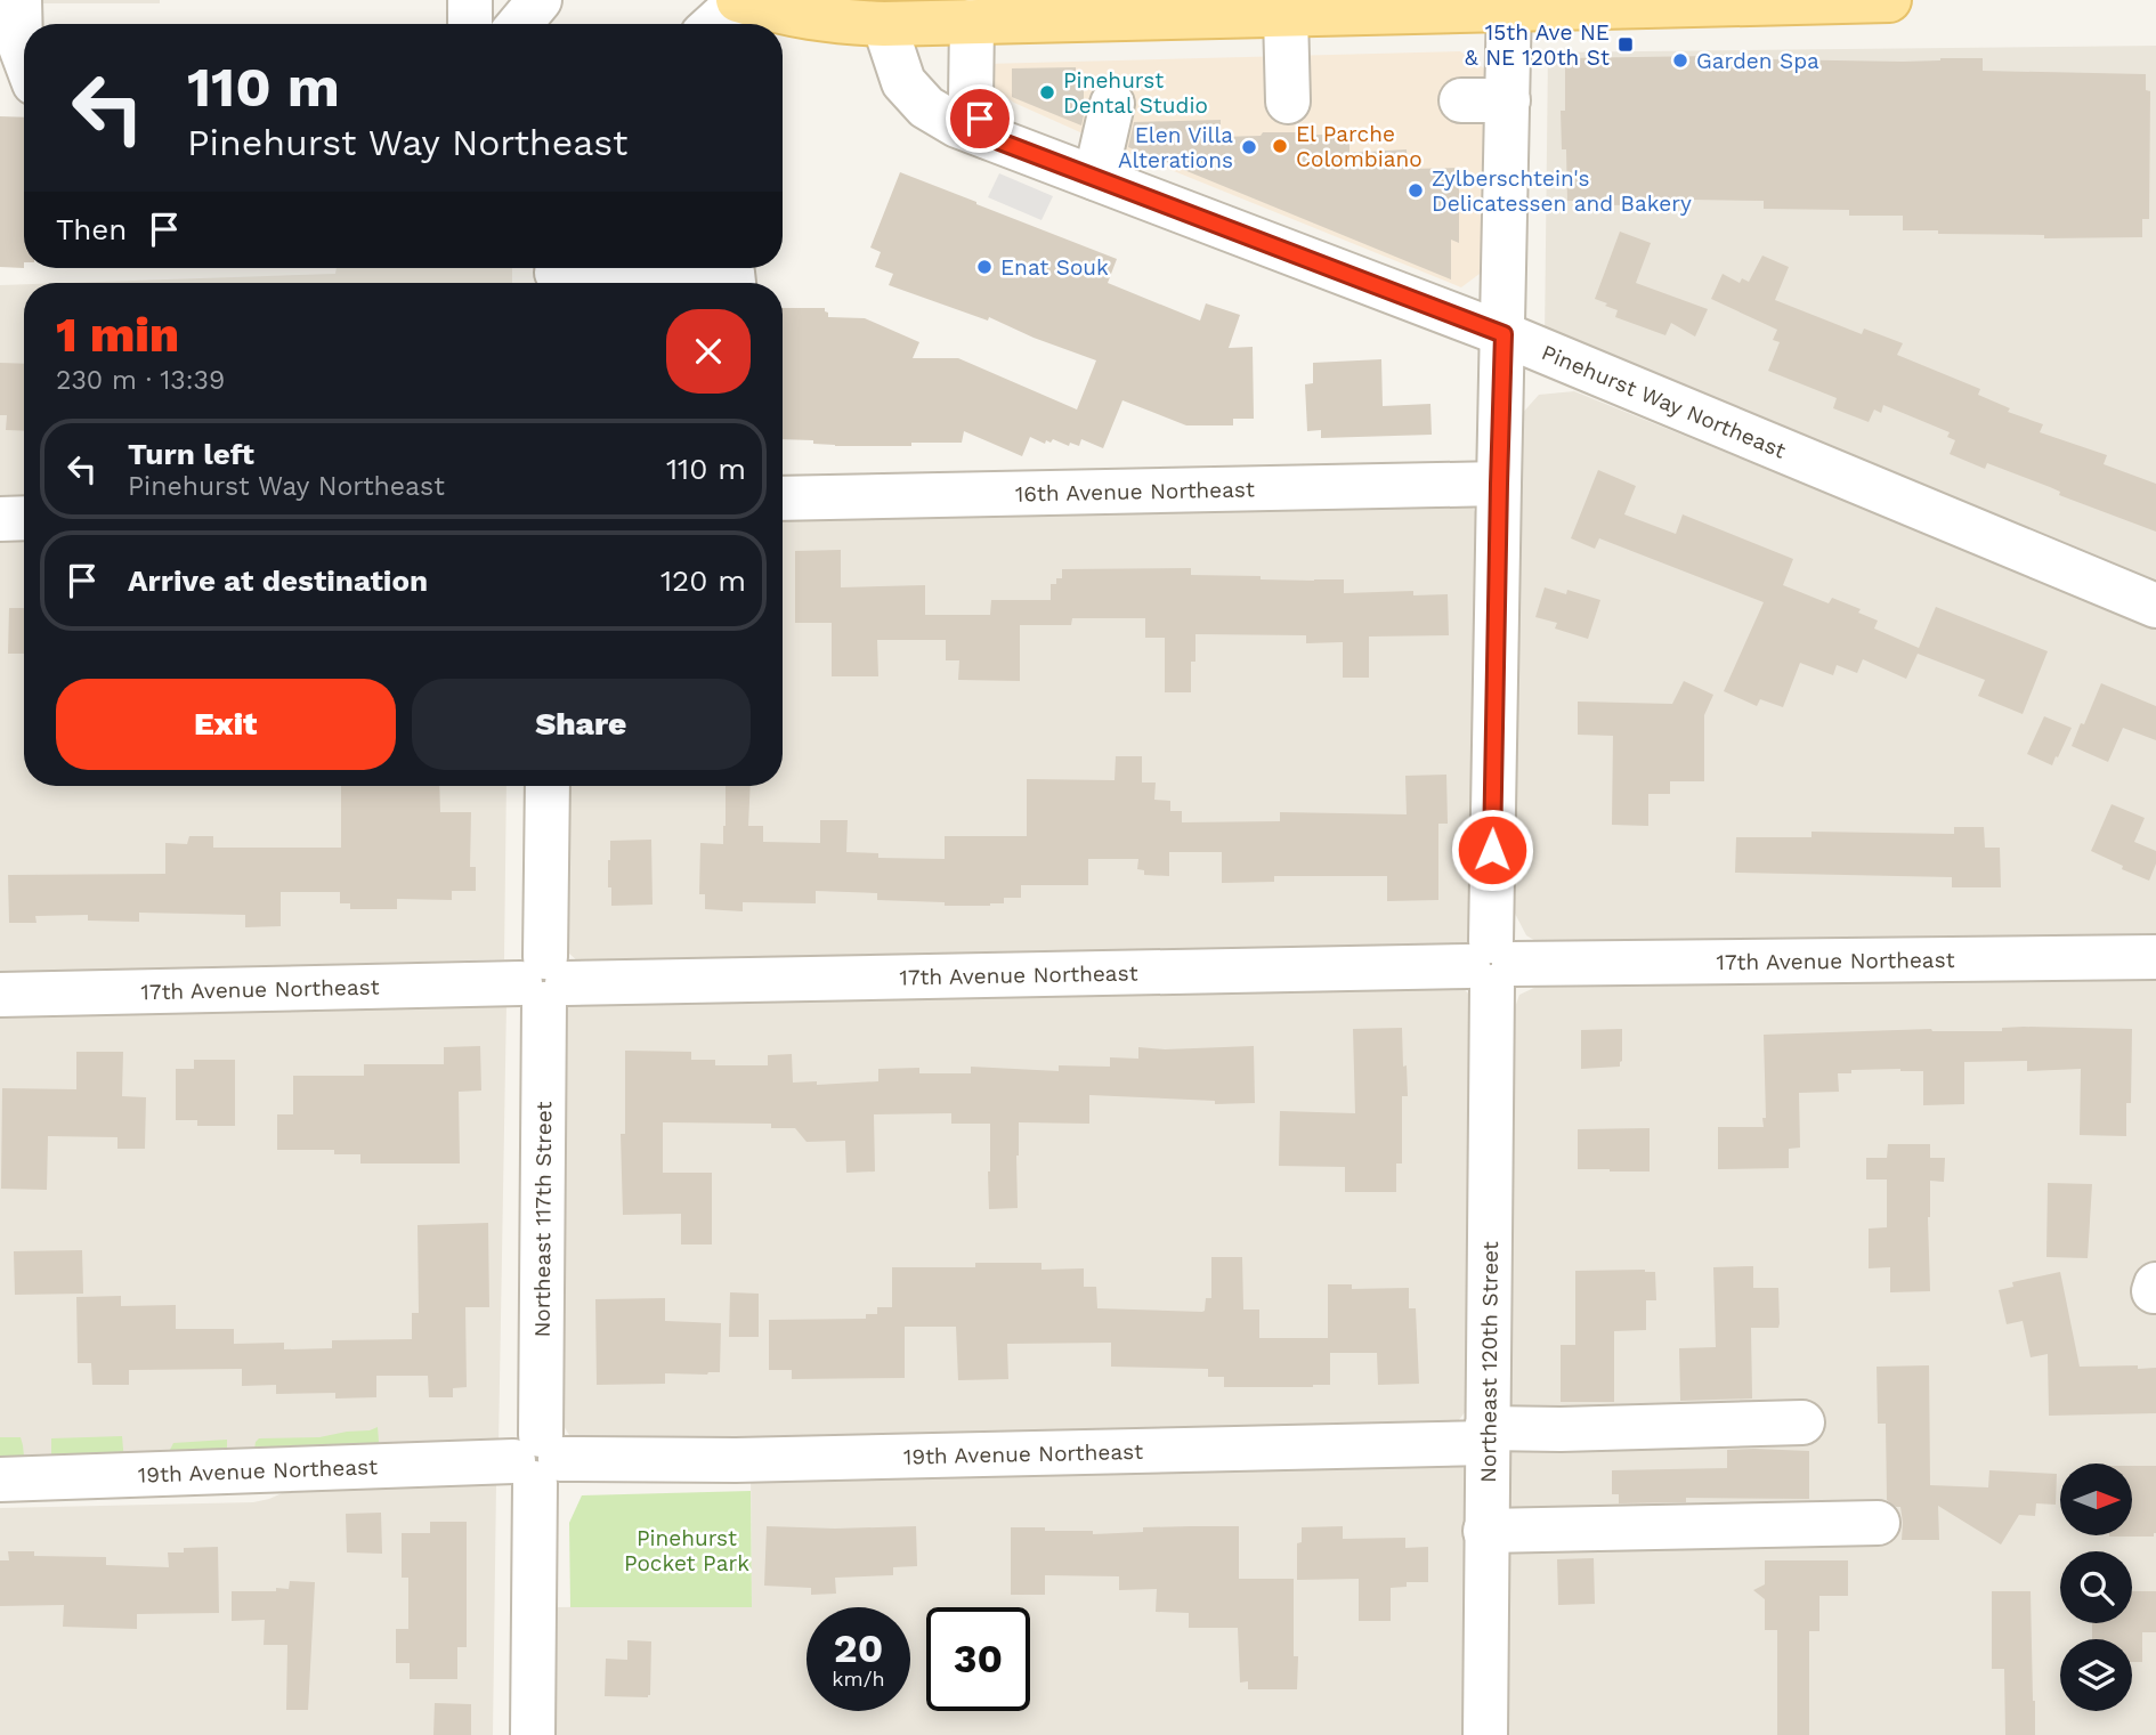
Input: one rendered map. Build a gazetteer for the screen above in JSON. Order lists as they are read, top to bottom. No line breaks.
{"streets":{"street":["Pinehurst Way Northeast","16th Avenue Northeast","17th Avenue Northeast","Northeast 117th Street","Northeast 120th Street","19th Avenue Northeast"]},"crossings":[["Pinehurst Way Northeast","Northeast 120th Street"],["16th Avenue Northeast","Northeast 120th Street"],["17th Avenue Northeast","Northeast 117th Street"],["17th Avenue Northeast","Northeast 120th Street"],["Northeast 117th Street","19th Avenue Northeast"],["Northeast 120th Street","19th Avenue Northeast"]],"parks":["Pinehurst Pocket Park"],"places":{"transit":["15th Ave NE & NE 120th St"],"other":["Garden Spa","Pinehurst Dental Studio","El Parche Colombiano","Elen Villa Alterations","Zylberschtein's Delicatessen and Bakery","Enat Souk"]},"north":"right","page":{"turn":["110 m","Pinehurst Way Northeast"],"then":"Then","heading":["1 min","230 m · 13:39"],"list":[{"name":"Turn left","note":"Pinehurst Way Northeast","value":"110 m"},{"name":"Arrive at destination","value":"120 m"}],"buttons":["Exit","Share"],"speed":"20 km/h","limit":"30"}}
